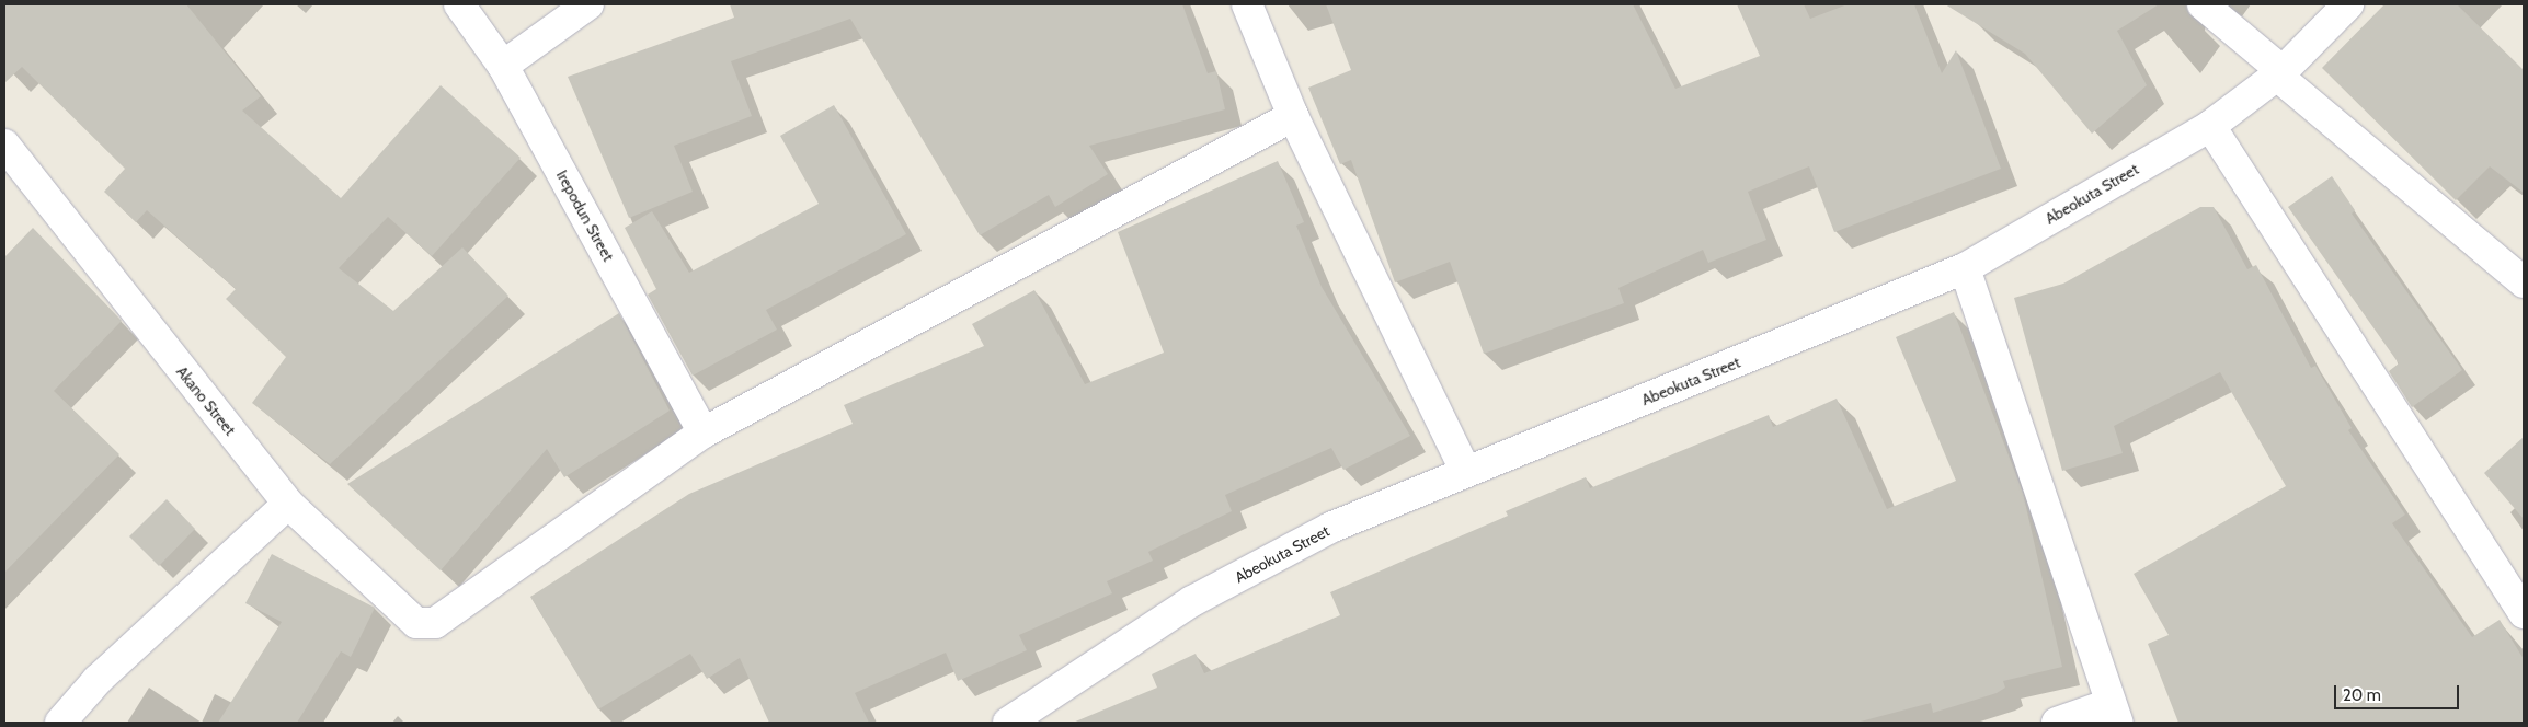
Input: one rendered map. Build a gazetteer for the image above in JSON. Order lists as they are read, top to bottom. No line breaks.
{"streets":{"street":["Abeokuta Street","Irepodun Street","Akano Street"]},"crossings":[["Irepodun Street","Akano Street"]],"scale_bar":"20 m"}
